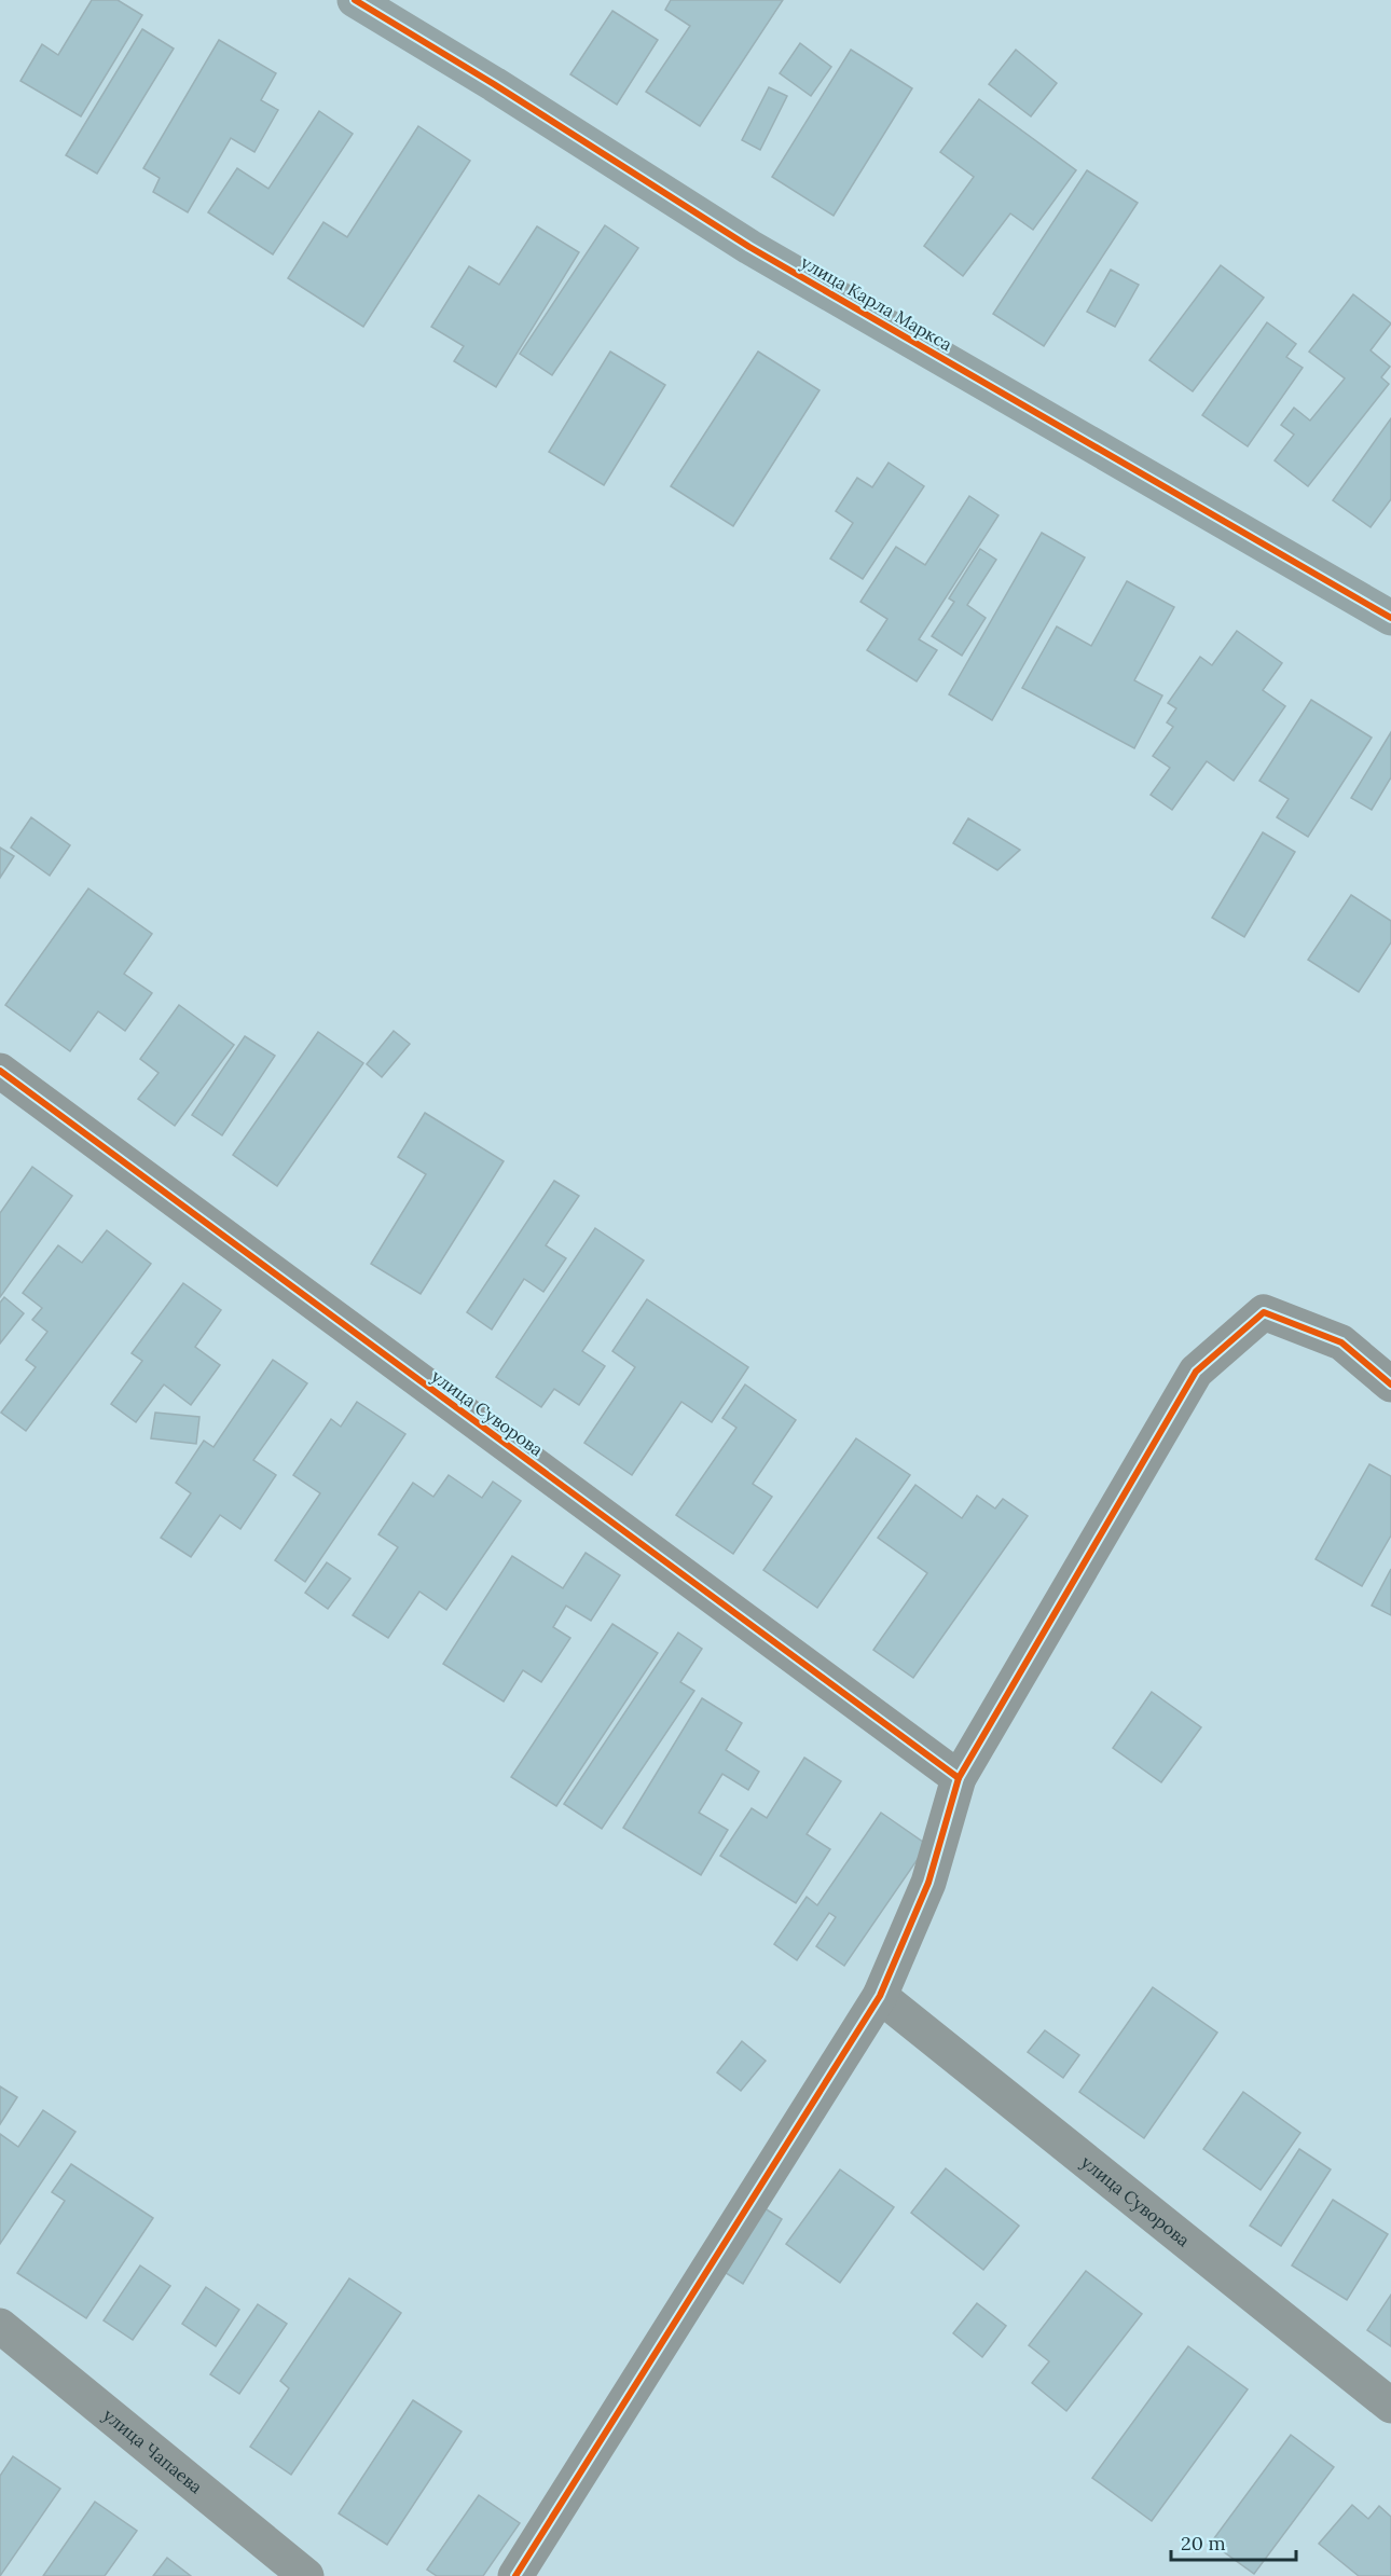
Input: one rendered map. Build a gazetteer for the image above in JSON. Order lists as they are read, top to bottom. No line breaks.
{"streets":{"street":["улица Карла Маркса","улица Суворова","улица Чапаева"]},"scale_bar":"20 m"}
